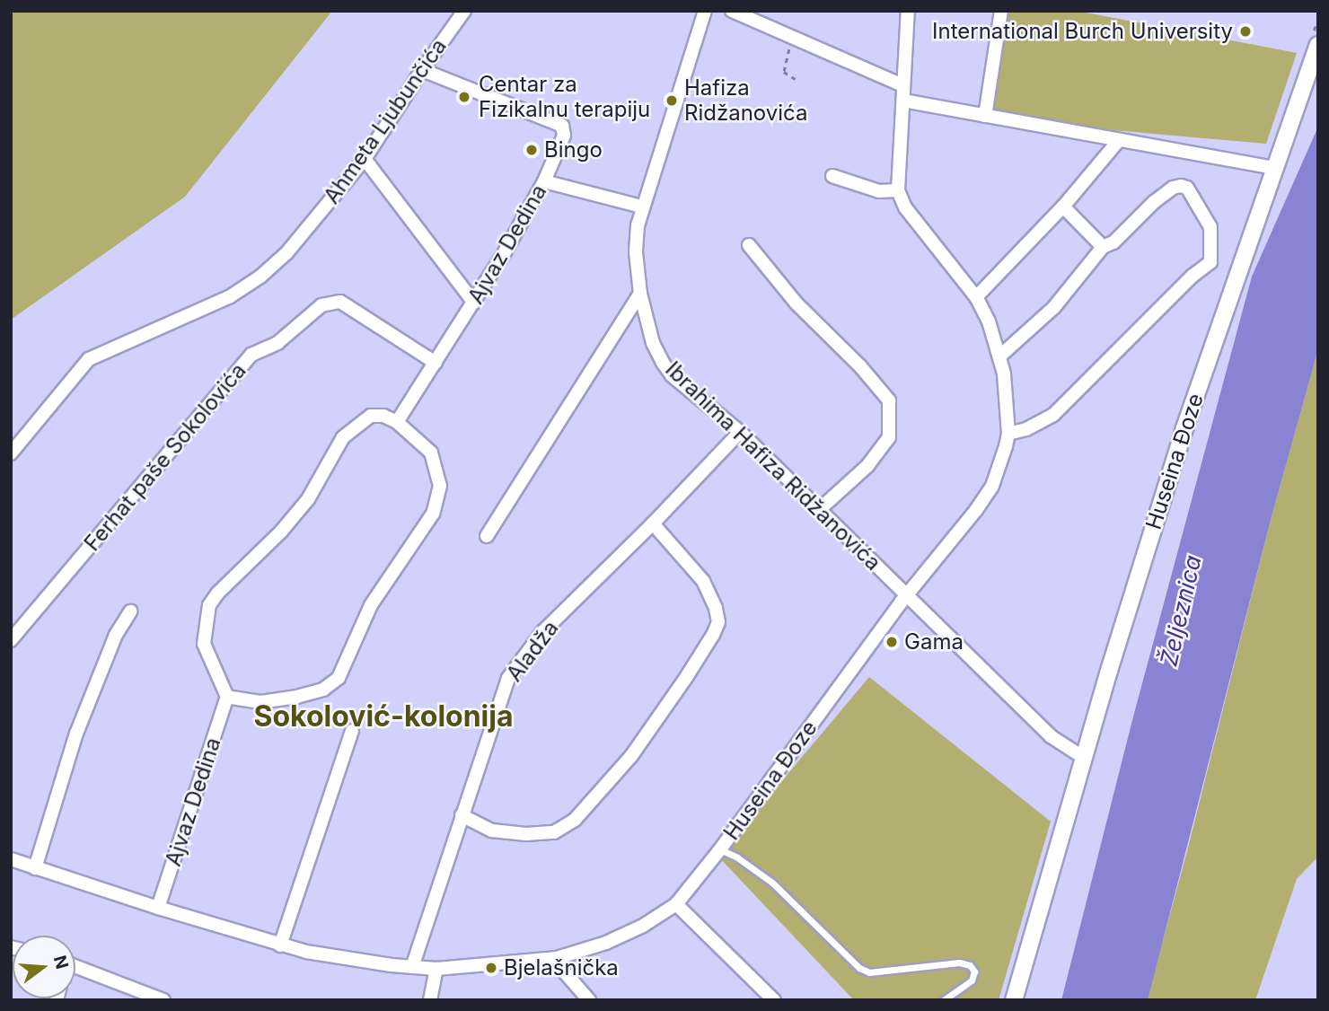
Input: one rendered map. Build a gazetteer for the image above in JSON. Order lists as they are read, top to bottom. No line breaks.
{"streets":{"street":["Ahmeta Ljubunčića","Ajvaz Dedina","Ferhat paše Sokolovića","Huseina Đoze","Ibrahima Hafiza Ridžanovića","Aladža"]},"crossings":[["Ahmeta Ljubunčića","Ajvaz Dedina"],["Ajvaz Dedina","Ferhat paše Sokolovića"],["Huseina Đoze","Ibrahima Hafiza Ridžanovića"],["Ibrahima Hafiza Ridžanovića","Aladža"]],"districts":["Sokolović-kolonija"],"water":["Željeznica"],"places":["International Burch University","Centar za Fizikalnu terapiju","Hafiza Ridžanovića","Bingo","Gama","Bjelašnička"],"north":"right"}
